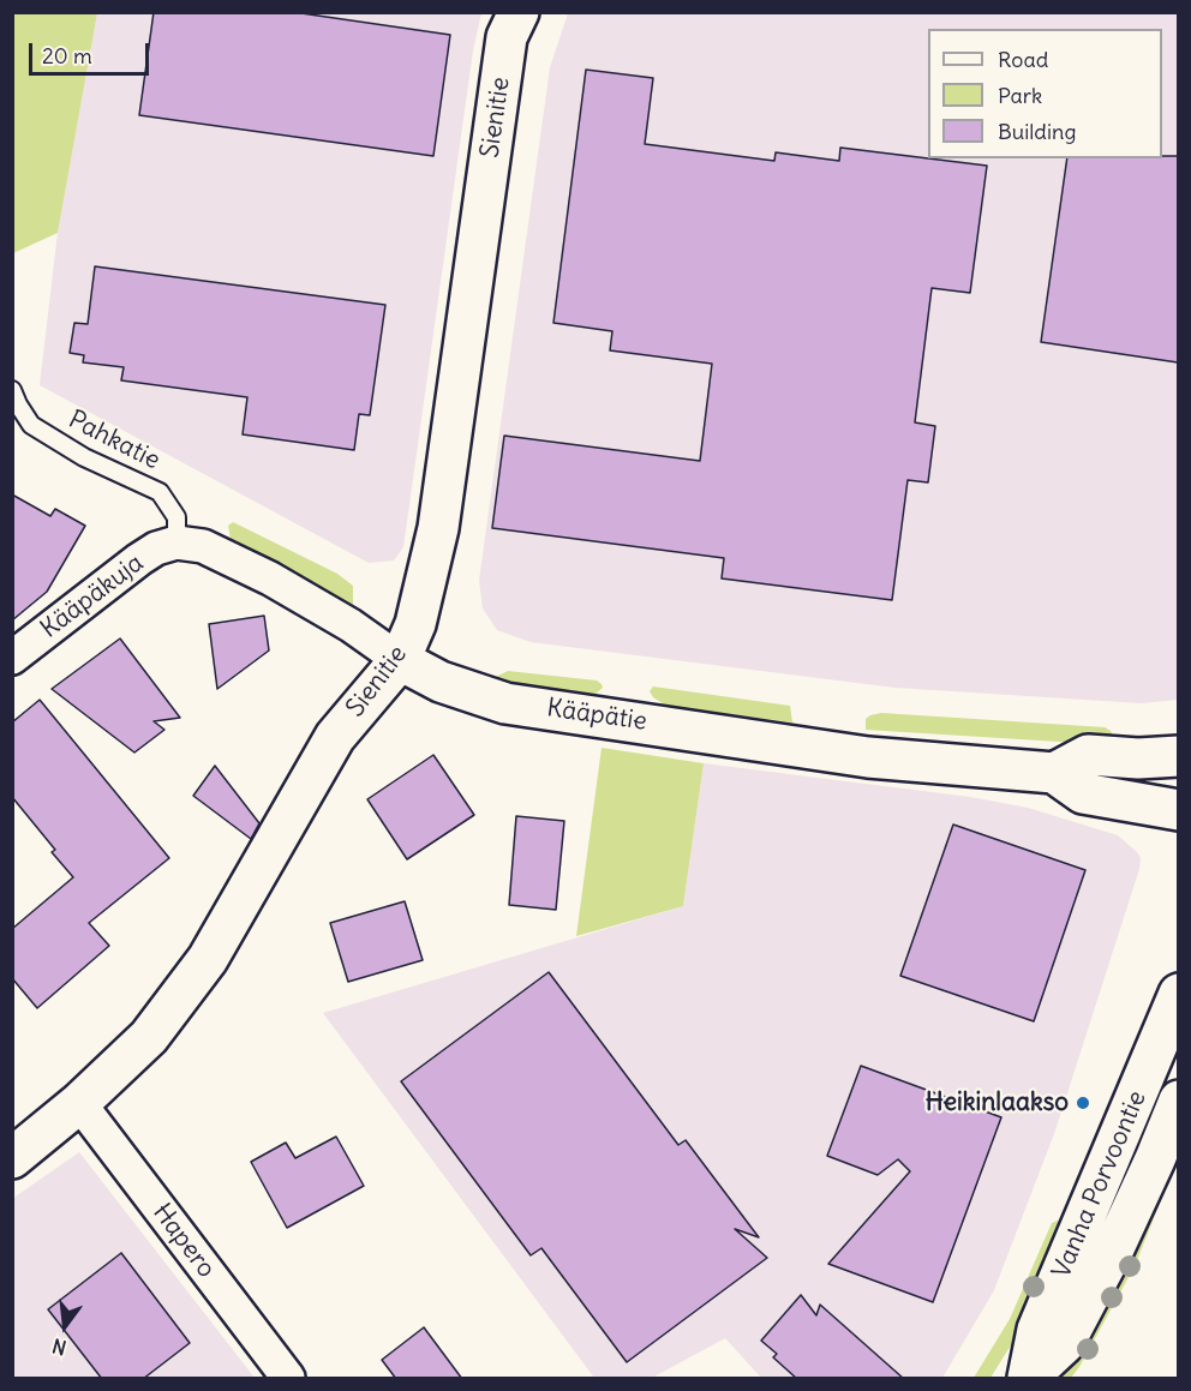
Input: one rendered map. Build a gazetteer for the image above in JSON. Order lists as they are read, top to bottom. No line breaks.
{"streets":{"street":["Sienitie","Kääpäkuja","Kääpätie","Vanha Porvoontie","Hapero"],"lane":["Pahkatie"]},"crossings":[["Sienitie","Kääpätie"],["Sienitie","Hapero"],["Pahkatie","Kääpäkuja"],["Pahkatie","Kääpätie"],["Kääpäkuja","Kääpätie"]],"places":["Heikinlaakso"],"legend":["Road","Park","Building"],"scale_bar":"20 m","north":"bottom"}
